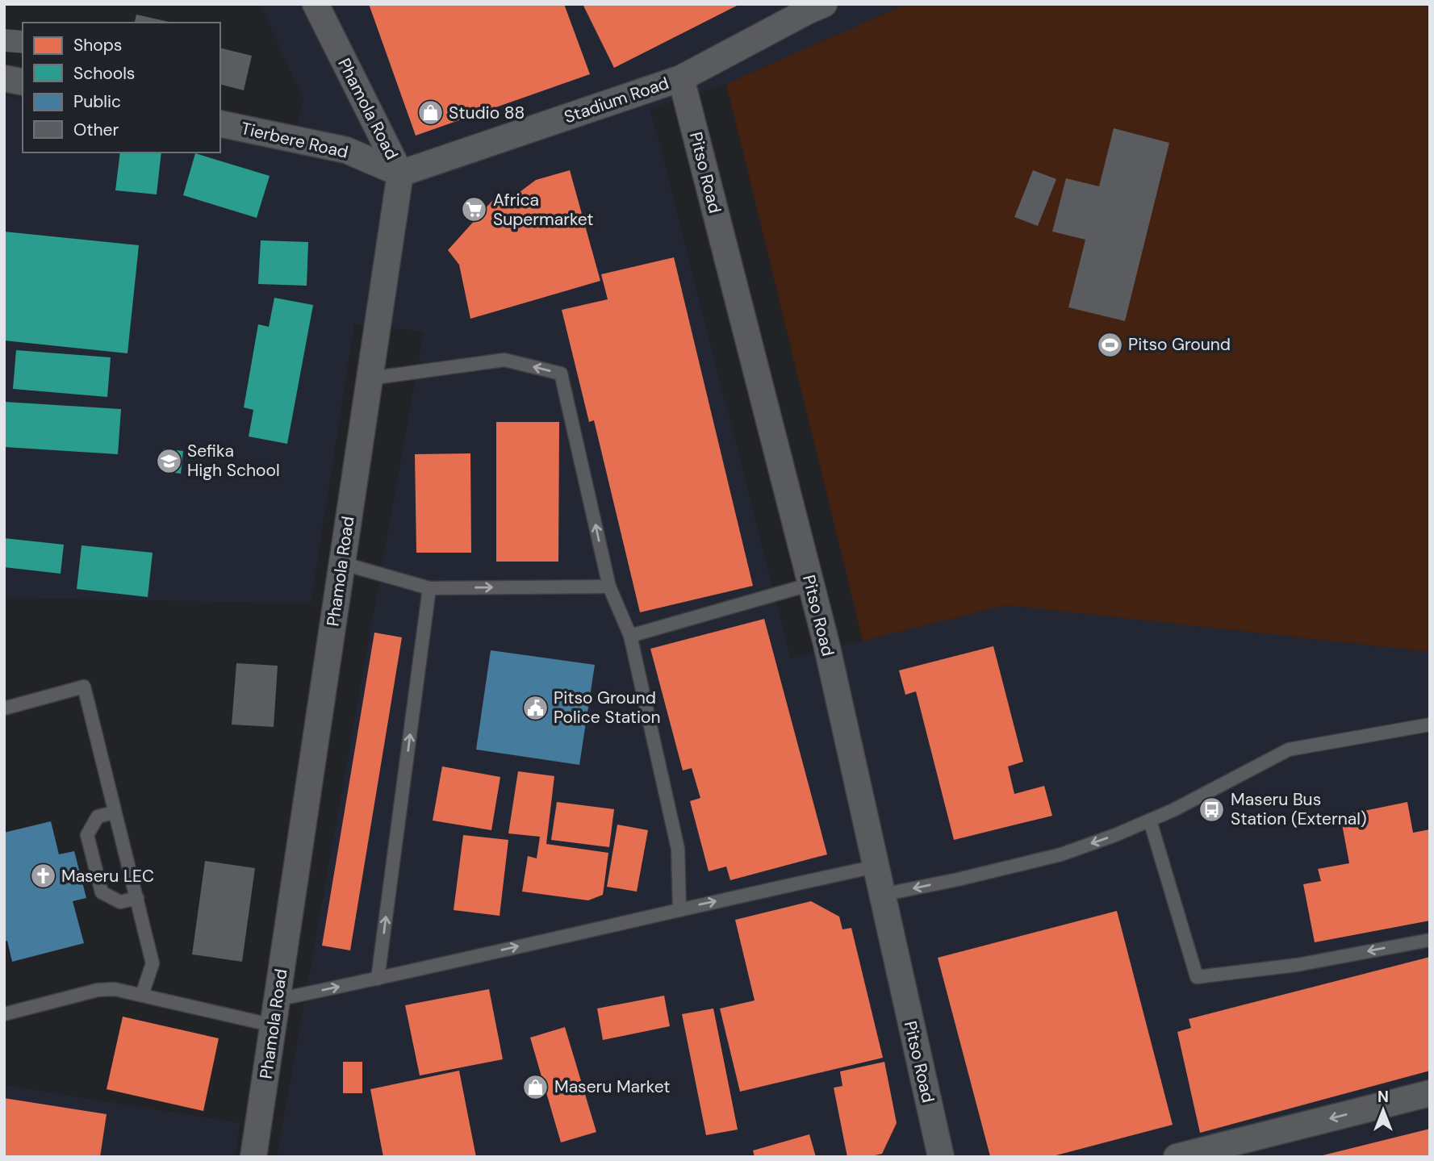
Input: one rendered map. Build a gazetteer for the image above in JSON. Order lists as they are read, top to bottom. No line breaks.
{"streets":{"street":["Stadium Road","Phamola Road","Tierbere Road","Pitso Road"]},"crossings":[["Stadium Road","Phamola Road"],["Stadium Road","Tierbere Road"],["Stadium Road","Pitso Road"],["Phamola Road","Tierbere Road"]],"places":{"shop":["Studio 88","Maseru Market"],"supermarket":["Africa Supermarket"],"sports":["Pitso Ground"],"school or university":["Sefika High School"],"public building":["Pitso Ground Police Station"],"bus stop":["Maseru Bus Station (External)"],"church":["Maseru LEC"]},"legend":["Shops","Schools","Public","Other"],"north":"top"}
